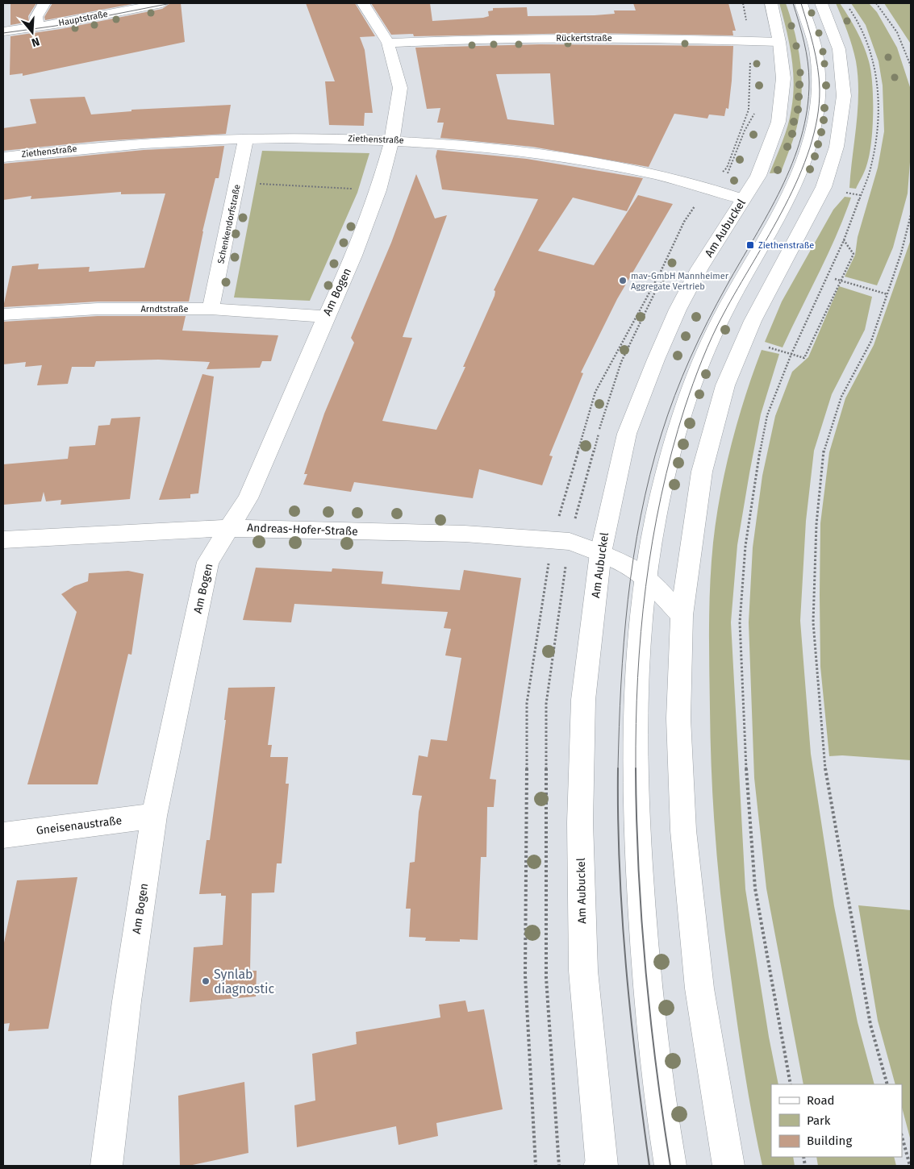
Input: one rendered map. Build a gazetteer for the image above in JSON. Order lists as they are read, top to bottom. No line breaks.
{"streets":{"street":["Hauptstraße","Rückertstraße","Ziethenstraße","Schenkendorfstraße","Am Aubuckel","Am Bogen","Arndtstraße","Andreas-Hofer-Straße","Gneisenaustraße"]},"crossings":[["Rückertstraße","Am Aubuckel"],["Rückertstraße","Am Bogen"],["Ziethenstraße","Schenkendorfstraße"],["Ziethenstraße","Am Aubuckel"],["Ziethenstraße","Am Bogen"],["Schenkendorfstraße","Arndtstraße"],["Am Aubuckel","Andreas-Hofer-Straße"],["Am Bogen","Arndtstraße"],["Am Bogen","Andreas-Hofer-Straße"],["Am Bogen","Gneisenaustraße"]],"places":{"transit":["Ziethenstraße"],"other":["mav-GmbH Mannheimer Aggregate Vertrieb","Synlab diagnostic"]},"legend":["Road","Park","Building"],"north":"bottom"}
